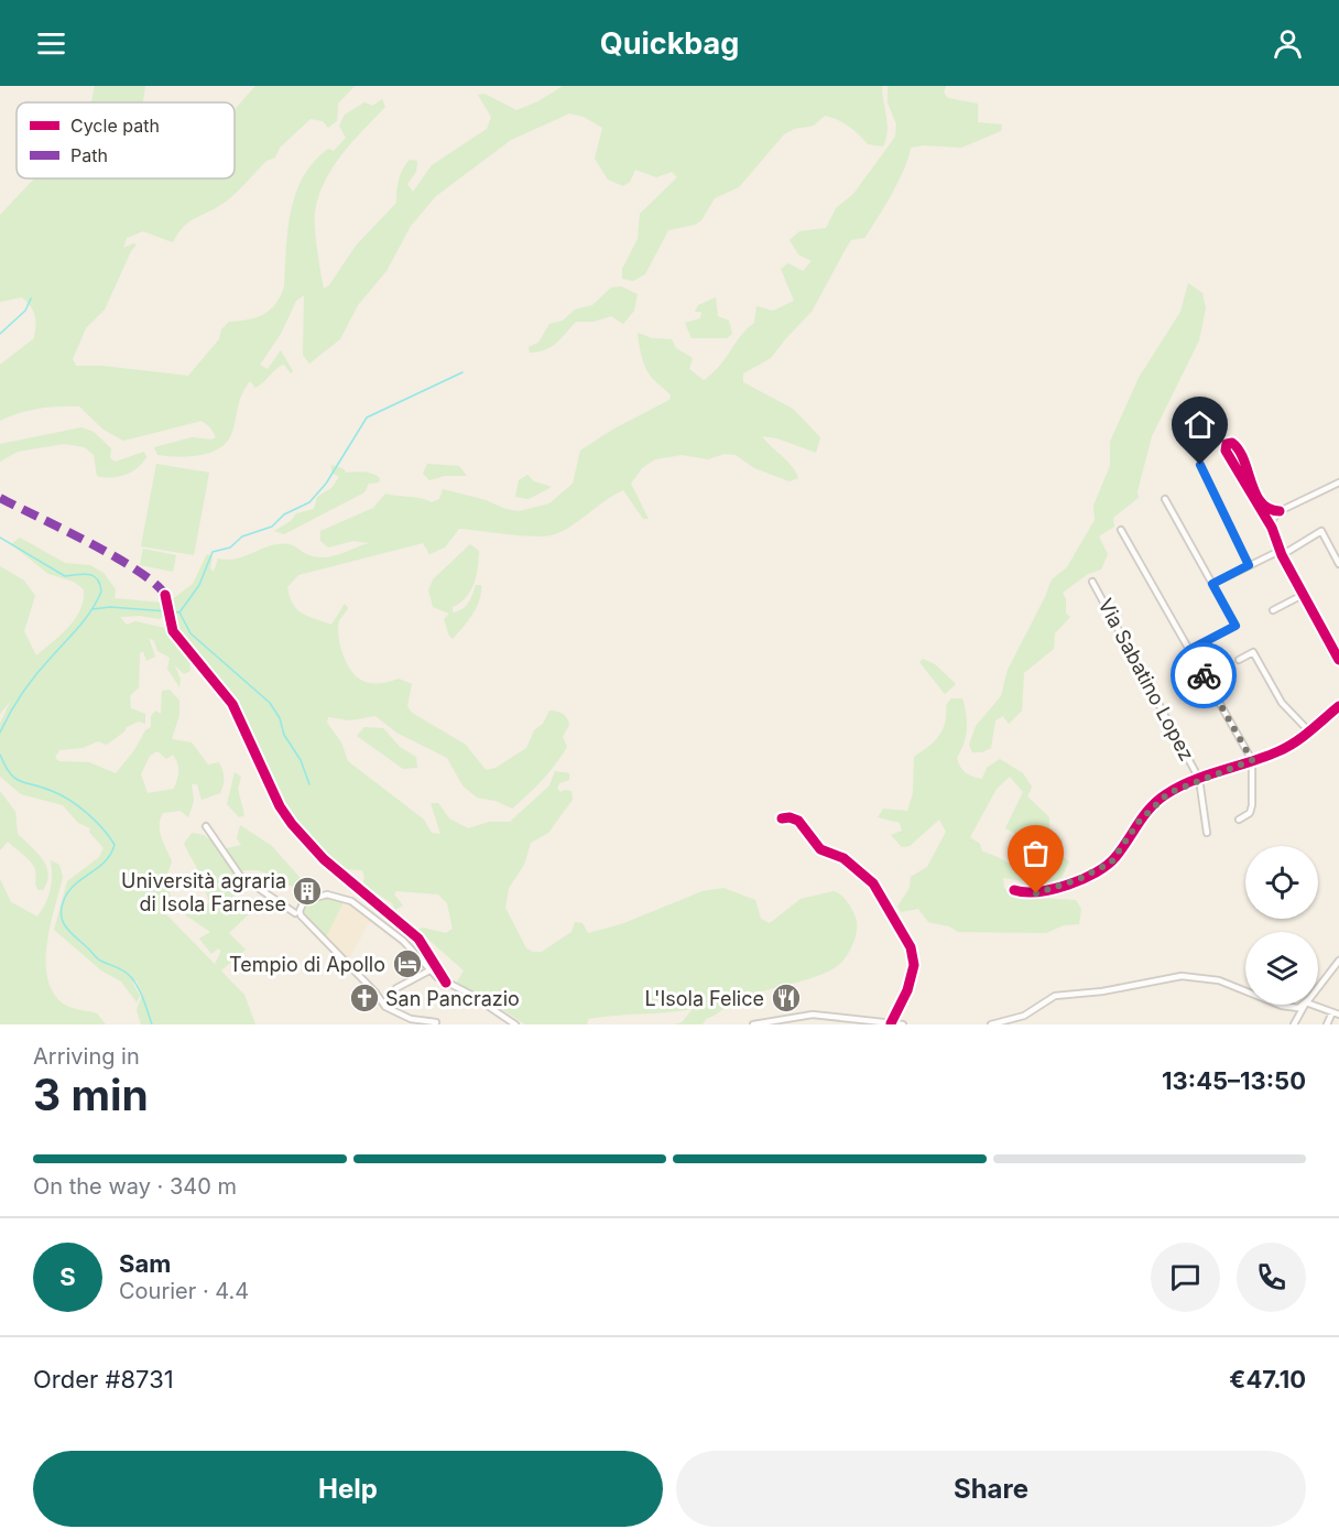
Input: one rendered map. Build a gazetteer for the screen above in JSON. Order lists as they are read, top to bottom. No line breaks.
{"streets":{"street":["Via Sabatino Lopez"]},"places":{"building":["Università agraria di Isola Farnese"],"hotel":["Tempio di Apollo"],"church":["San Pancrazio"],"restaurant":["L'Isola Felice"]},"legend":["Cycle path","Path"],"page":{"header":"Quickbag","heading":["3 min","Arriving in","13:45–13:50"],"panel":["Sam","Courier · 4.4","Order #8731","€47.10"],"bar":"On the way · 340 m","round":"S","buttons":["Help","Share"]}}
